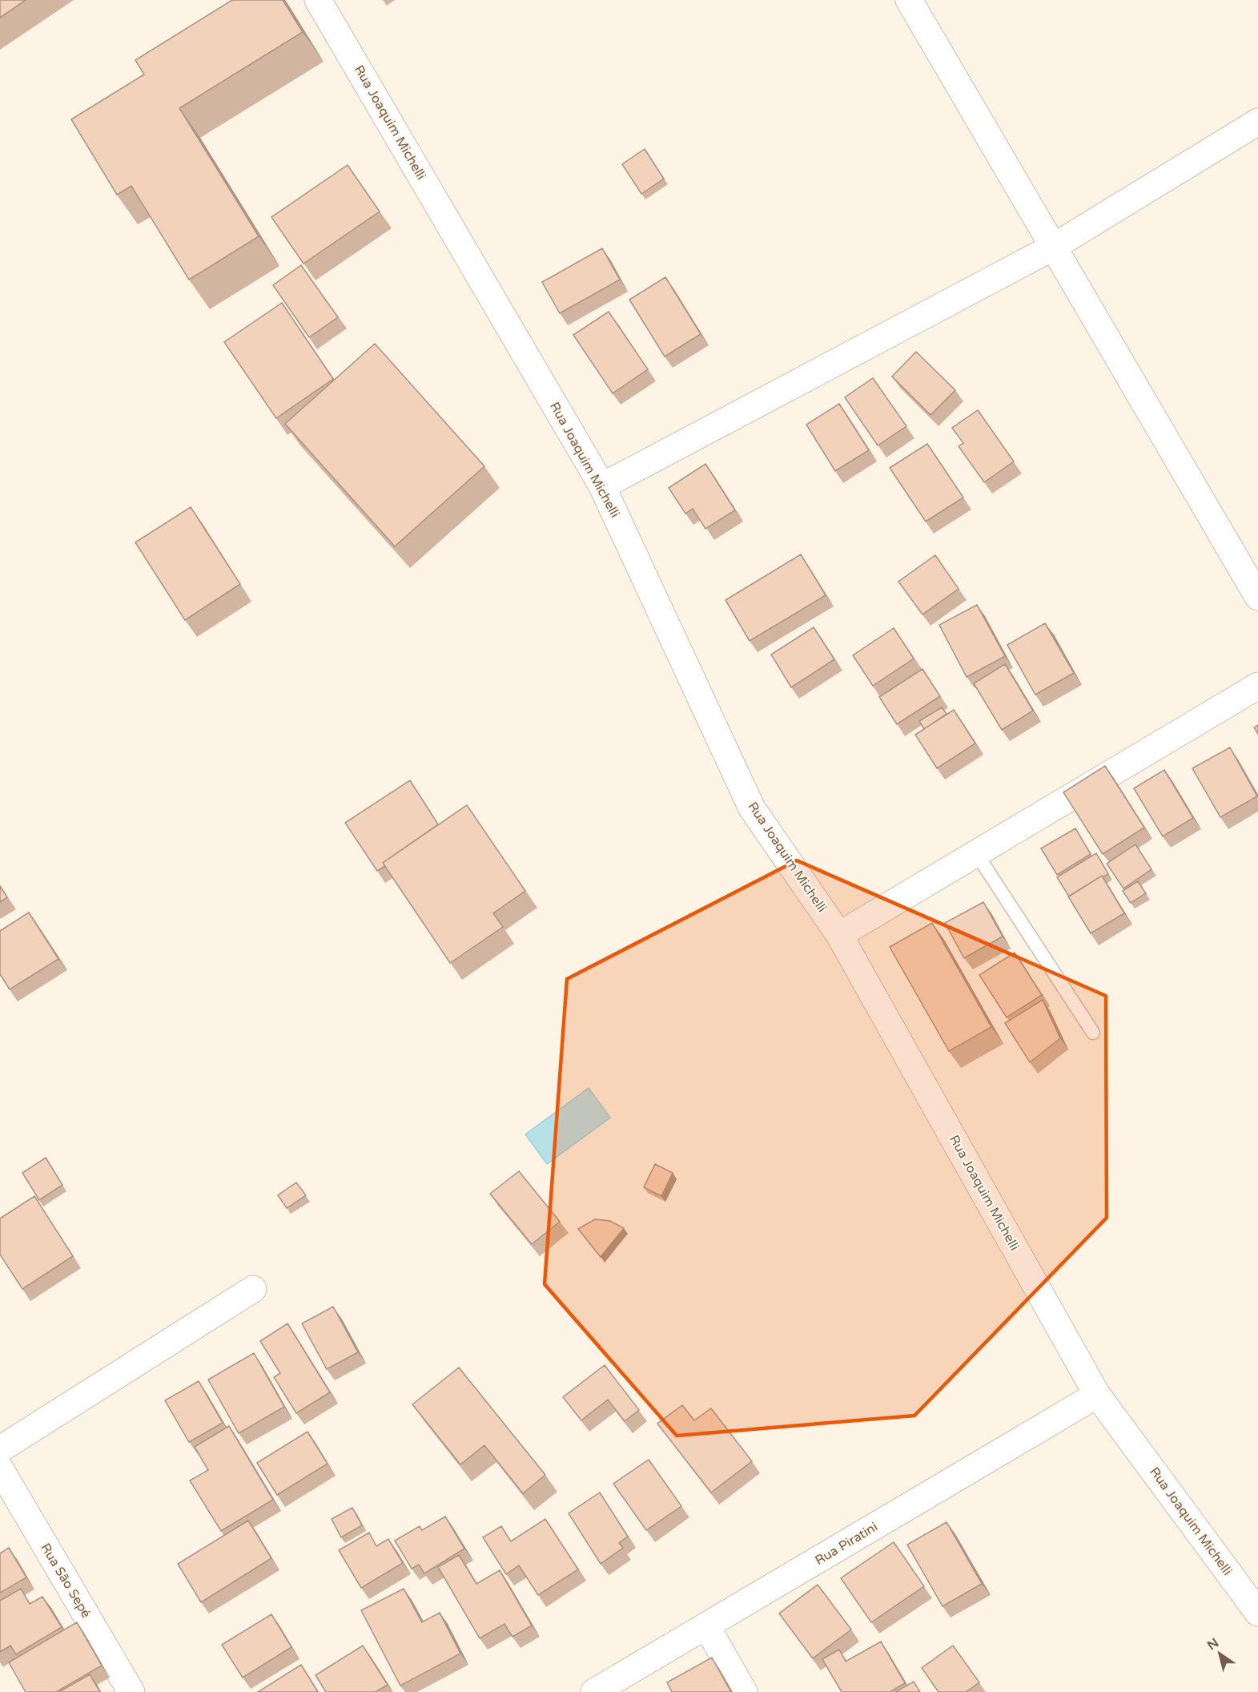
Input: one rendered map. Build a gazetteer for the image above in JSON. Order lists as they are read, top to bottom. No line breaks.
{"streets":{"street":["Rua Joaquim Michelli","Rua Piratini","Rua São Sepé"]},"crossings":[["Rua Joaquim Michelli","Rua Piratini"]],"north":"top left"}
